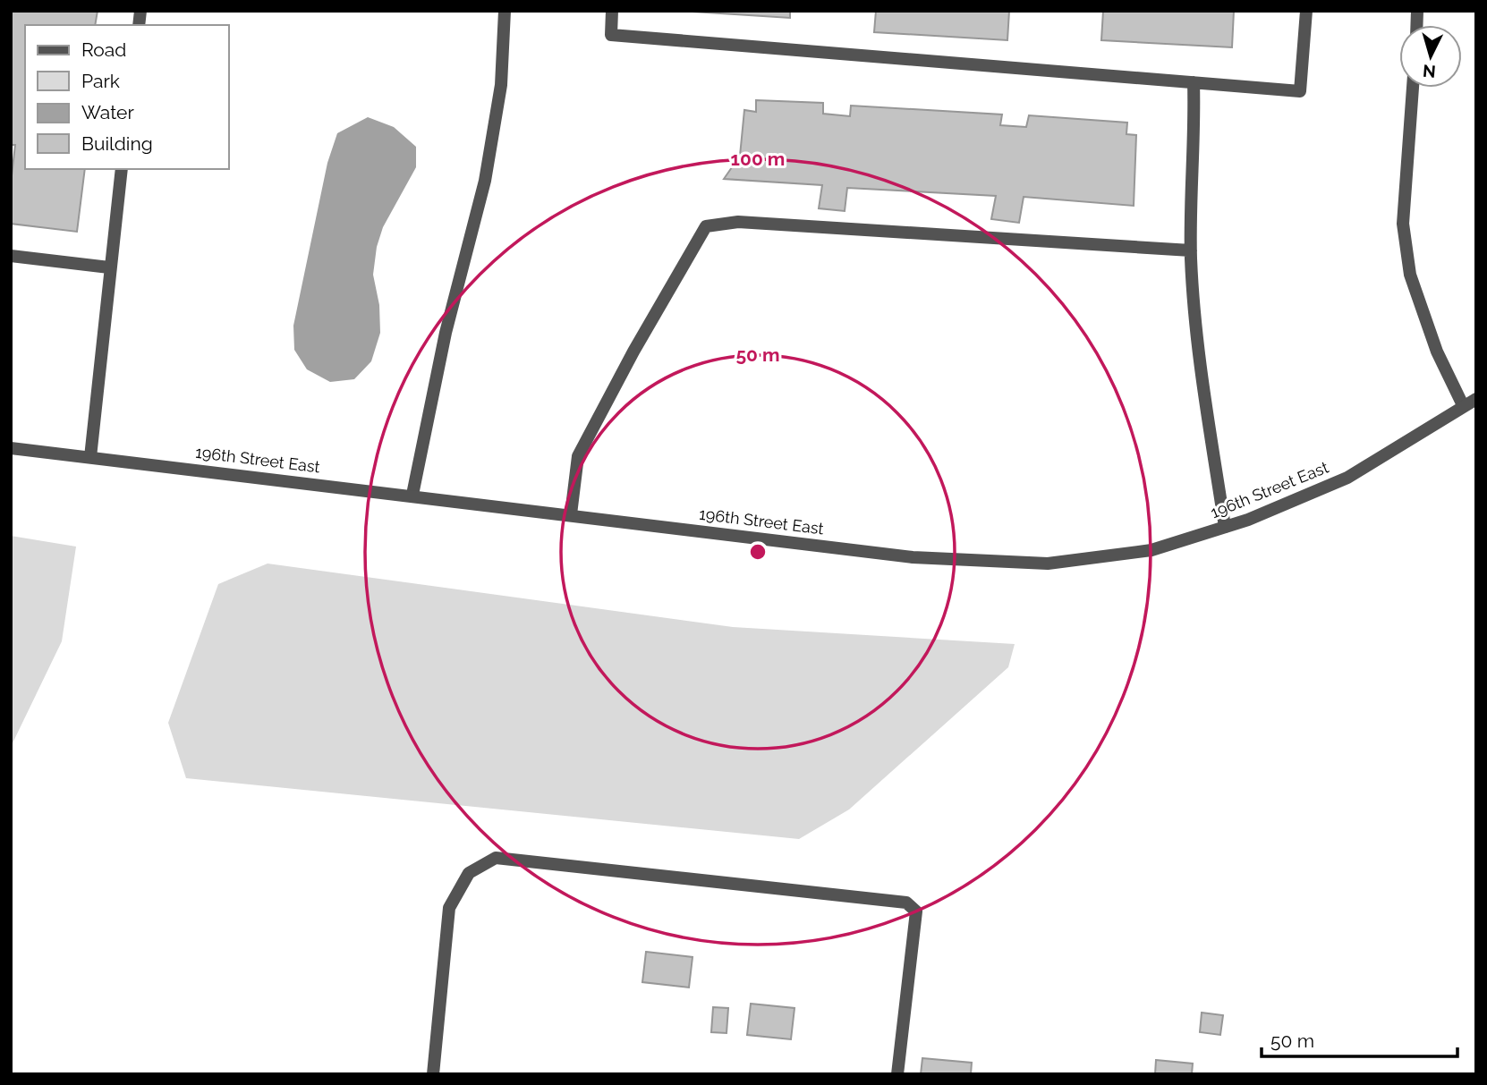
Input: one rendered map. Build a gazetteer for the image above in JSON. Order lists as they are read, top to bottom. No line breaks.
{"streets":{"street":["196th Street East"]},"legend":["Road","Park","Water","Building"],"scale_bar":"50 m","north":"bottom","rings":["100 m","50 m"]}
